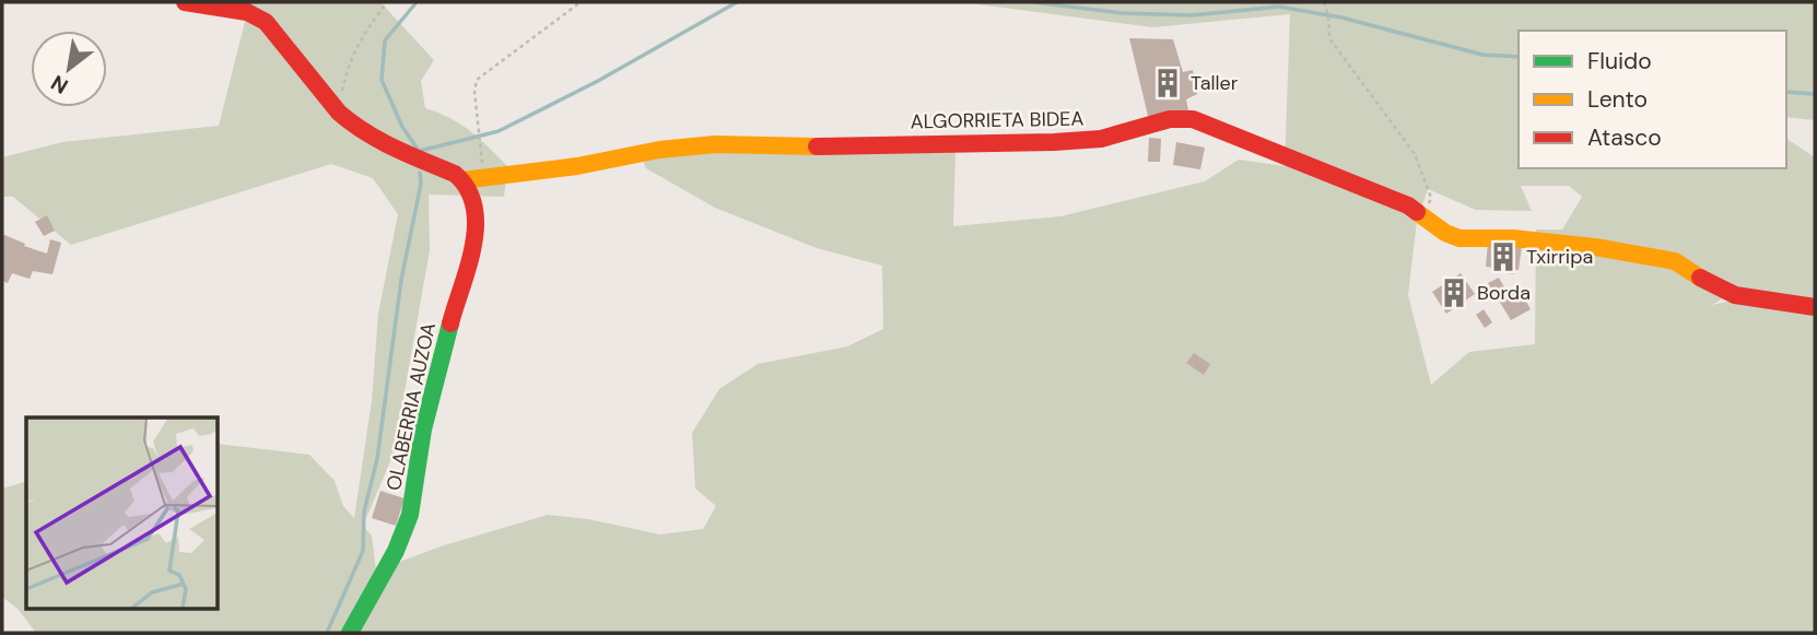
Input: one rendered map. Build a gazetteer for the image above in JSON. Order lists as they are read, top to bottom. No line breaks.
{"streets":{"street":["ALGORRIETA BIDEA","OLABERRIA AUZOA"]},"crossings":[["ALGORRIETA BIDEA","OLABERRIA AUZOA"]],"places":{"building":["Taller","Txirripa","Borda"]},"legend":["Fluido","Lento","Atasco"],"north":"bottom left"}
